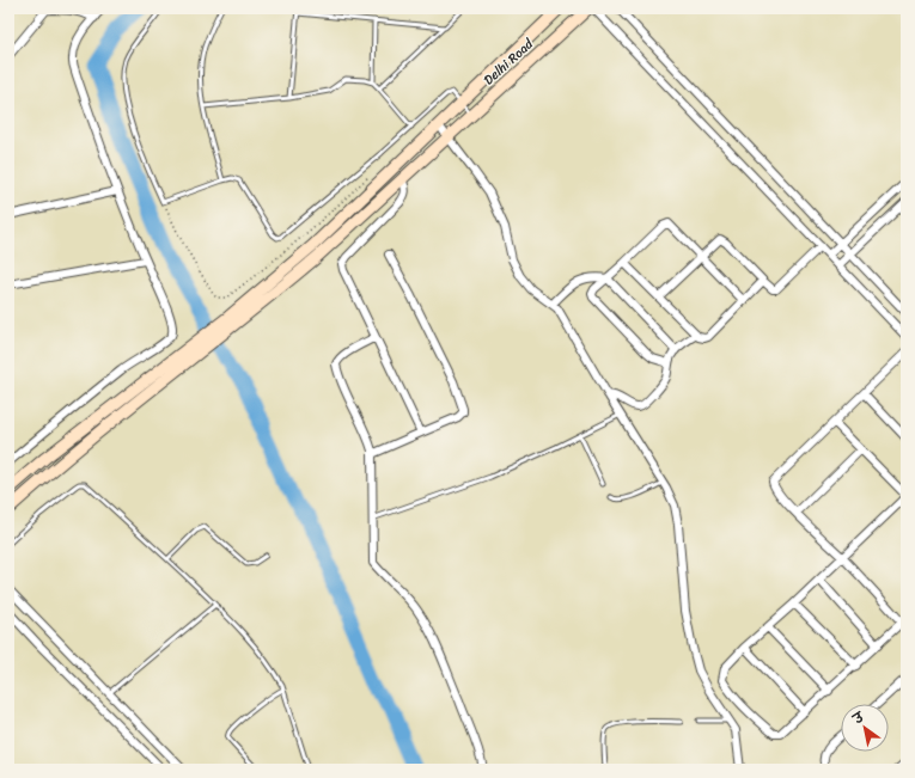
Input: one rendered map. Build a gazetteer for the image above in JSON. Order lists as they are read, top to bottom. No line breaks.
{"streets":{"main road":["Delhi Road"]},"north":"top left"}
